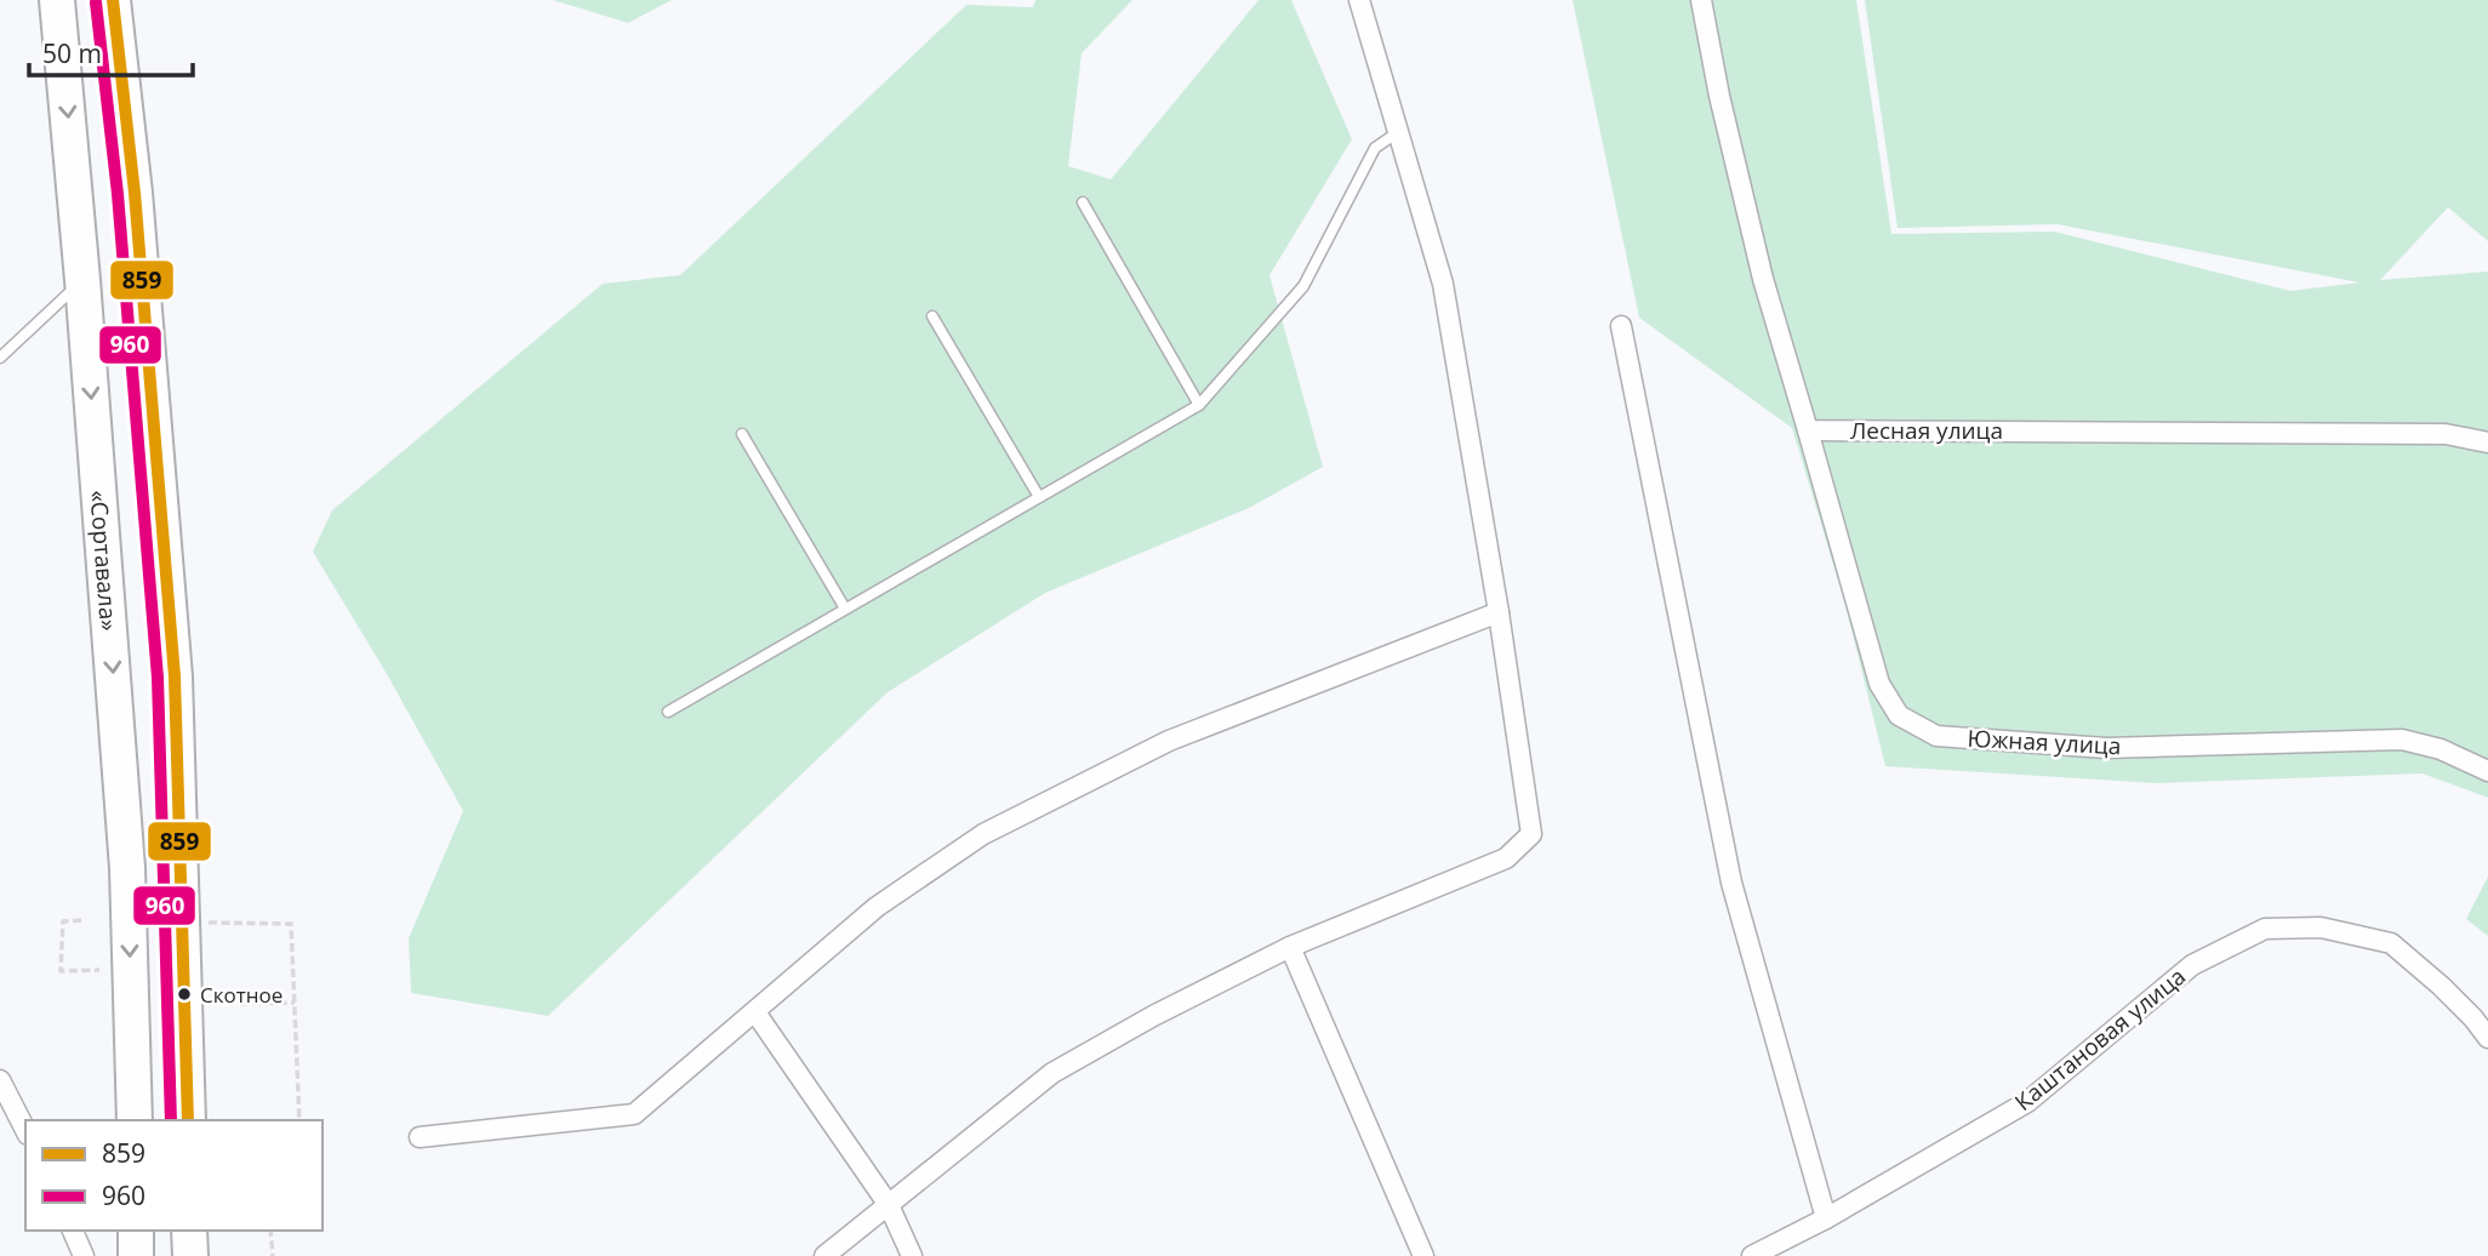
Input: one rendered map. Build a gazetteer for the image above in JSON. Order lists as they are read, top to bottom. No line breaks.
{"streets":{"highway":["«Сортавала»"],"street":["Лесная улица","Южная улица","Каштановая улица"]},"crossings":[["Лесная улица","Южная улица"]],"places":["Скотное"],"lines":["transit line 859","transit line 960"],"legend":["859","960"],"scale_bar":"50 m"}
